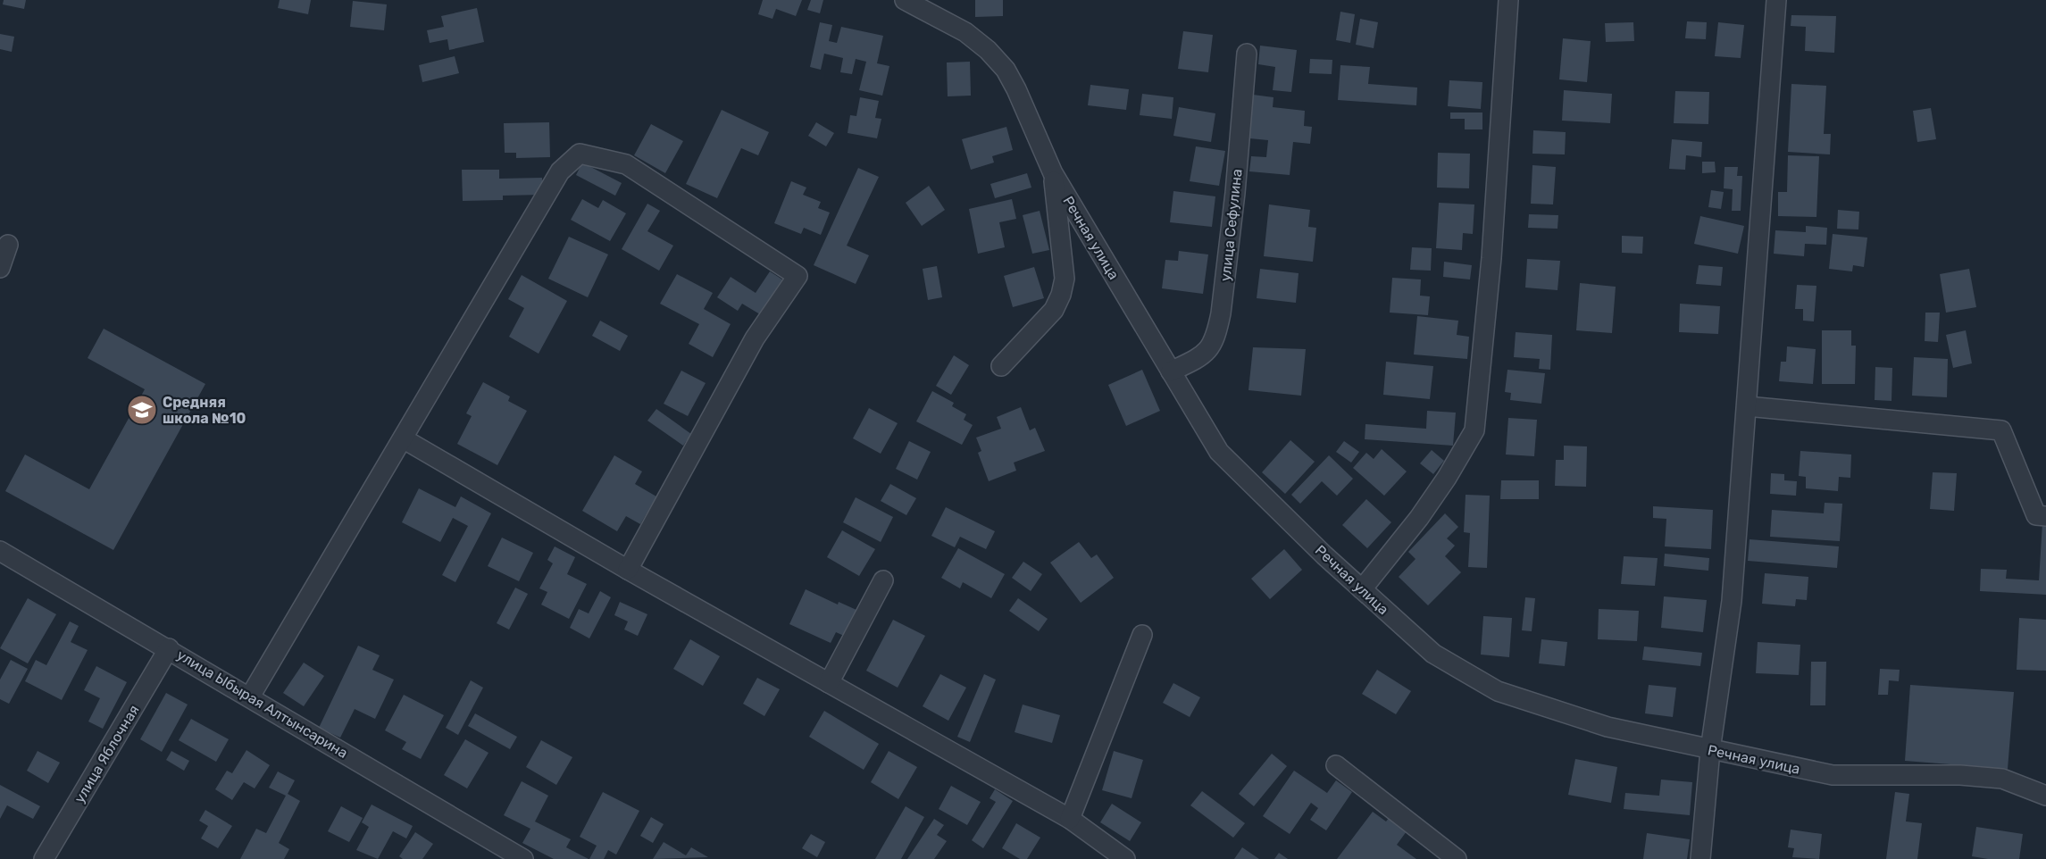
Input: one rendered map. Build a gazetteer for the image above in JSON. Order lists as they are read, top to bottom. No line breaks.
{"streets":{"street":["улица Сефулина","Речная улица","улица Ыбырая Алтынсарина","улица Яблочная"]},"crossings":[["улица Сефулина","Речная улица"],["улица Ыбырая Алтынсарина","улица Яблочная"]],"places":{"school or university":["Средняя школа №10"]}}
